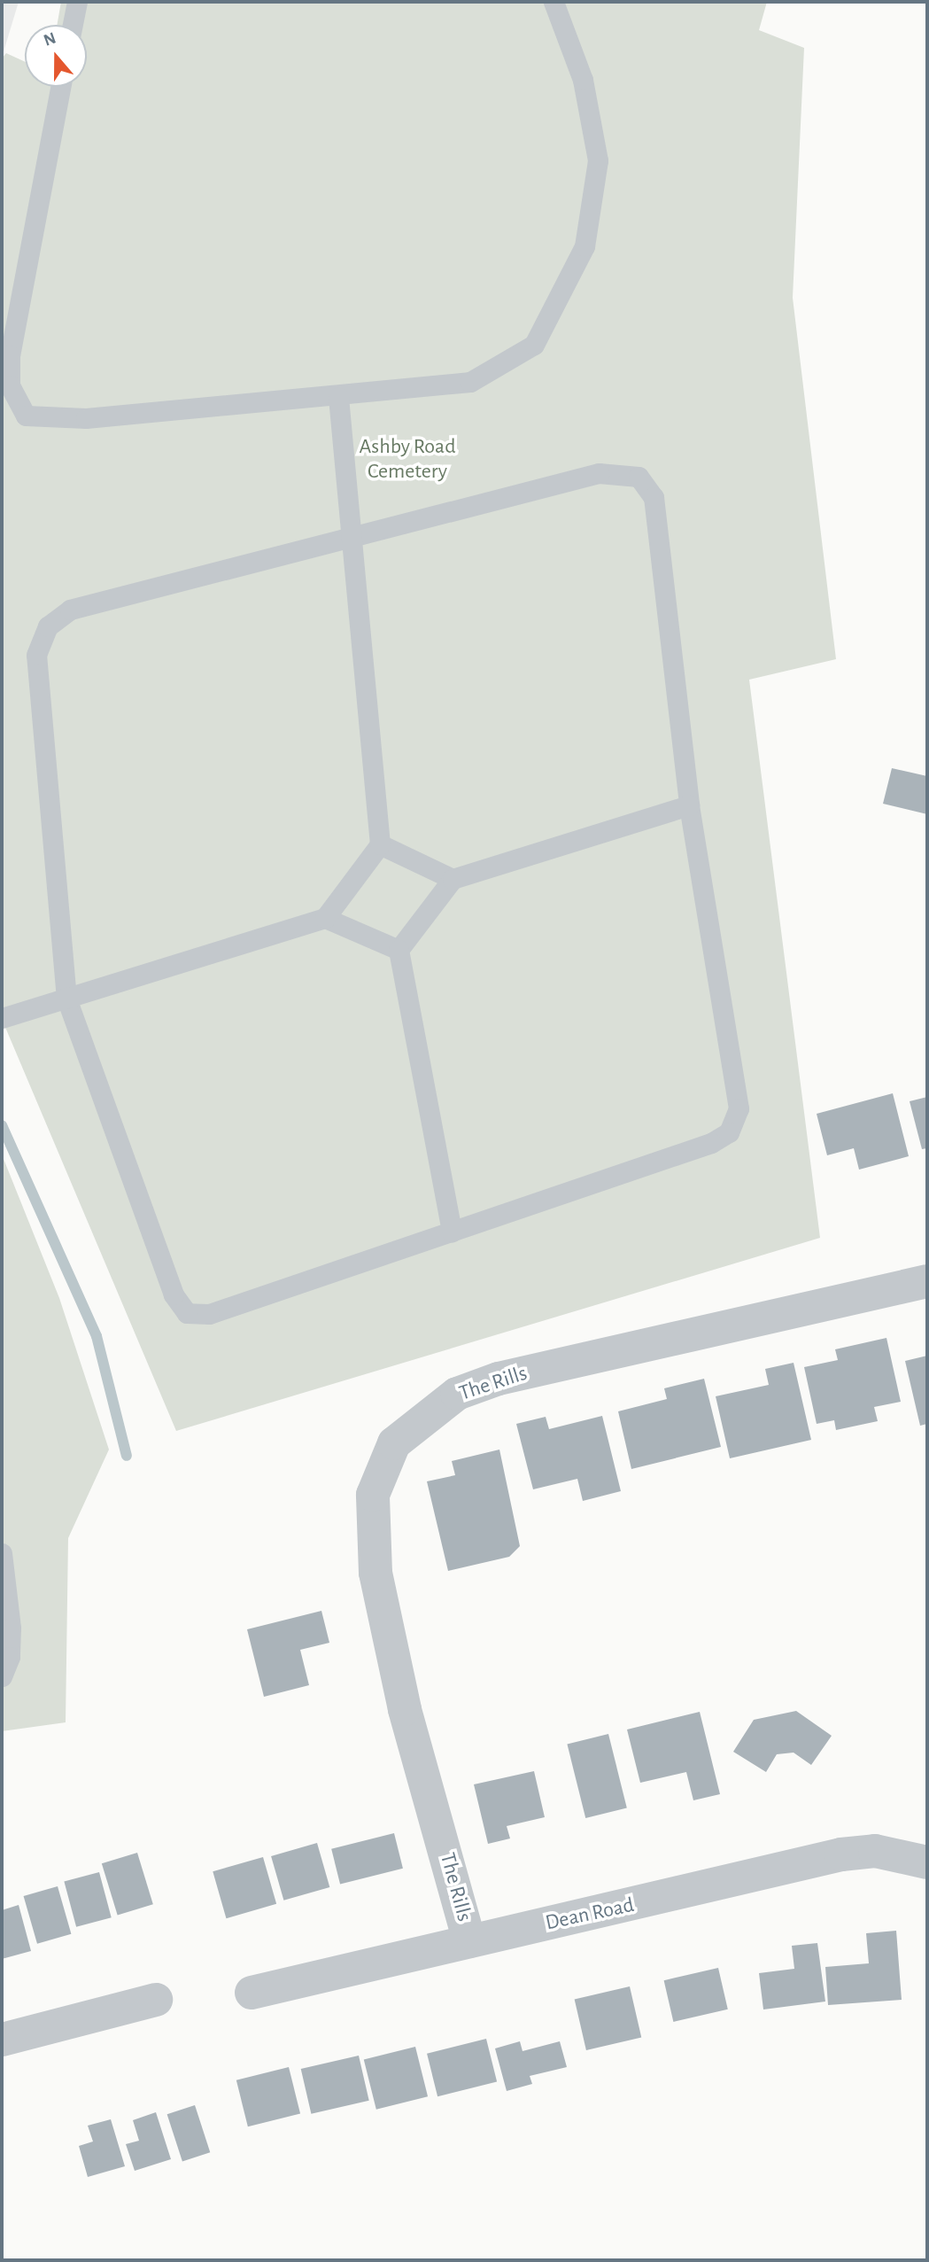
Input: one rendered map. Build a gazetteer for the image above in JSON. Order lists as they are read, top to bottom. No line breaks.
{"streets":{"street":["The Rills","Dean Road"]},"crossings":[["The Rills","Dean Road"]],"parks":["Ashby Road Cemetery"],"north":"top"}
